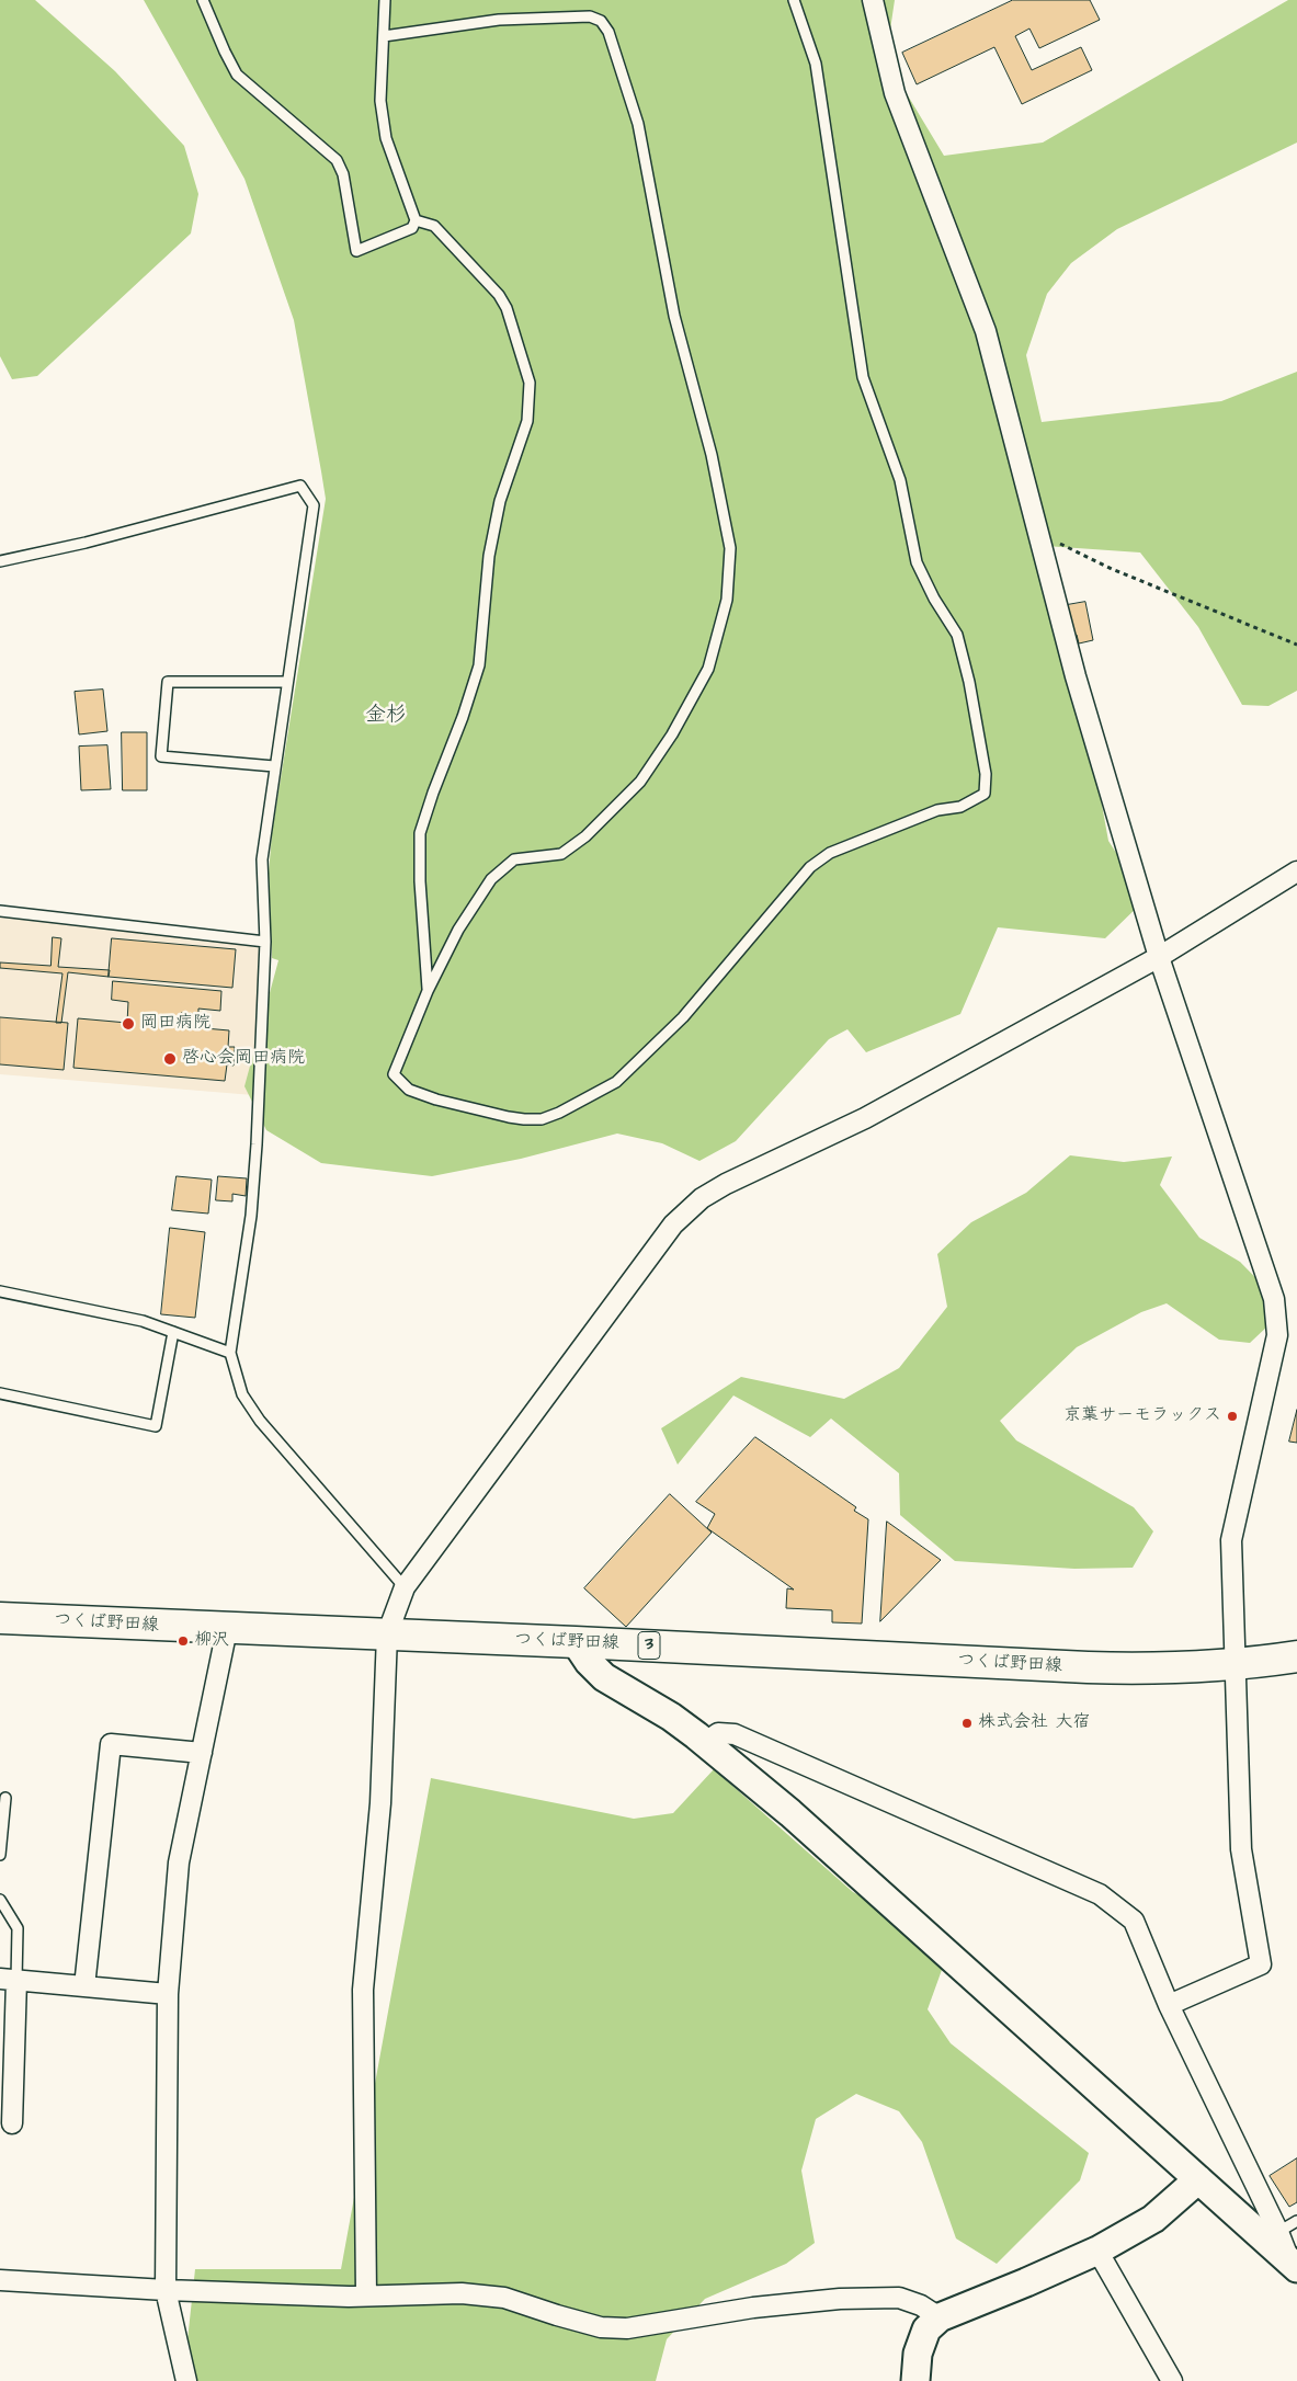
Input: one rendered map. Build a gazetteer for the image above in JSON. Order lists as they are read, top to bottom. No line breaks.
{"streets":{"main road":["つくば野田線","3"]},"districts":["金杉"],"places":["岡田病院","啓心会岡田病院","京葉サーモラックス","柳沢","株式会社 大宿"]}
